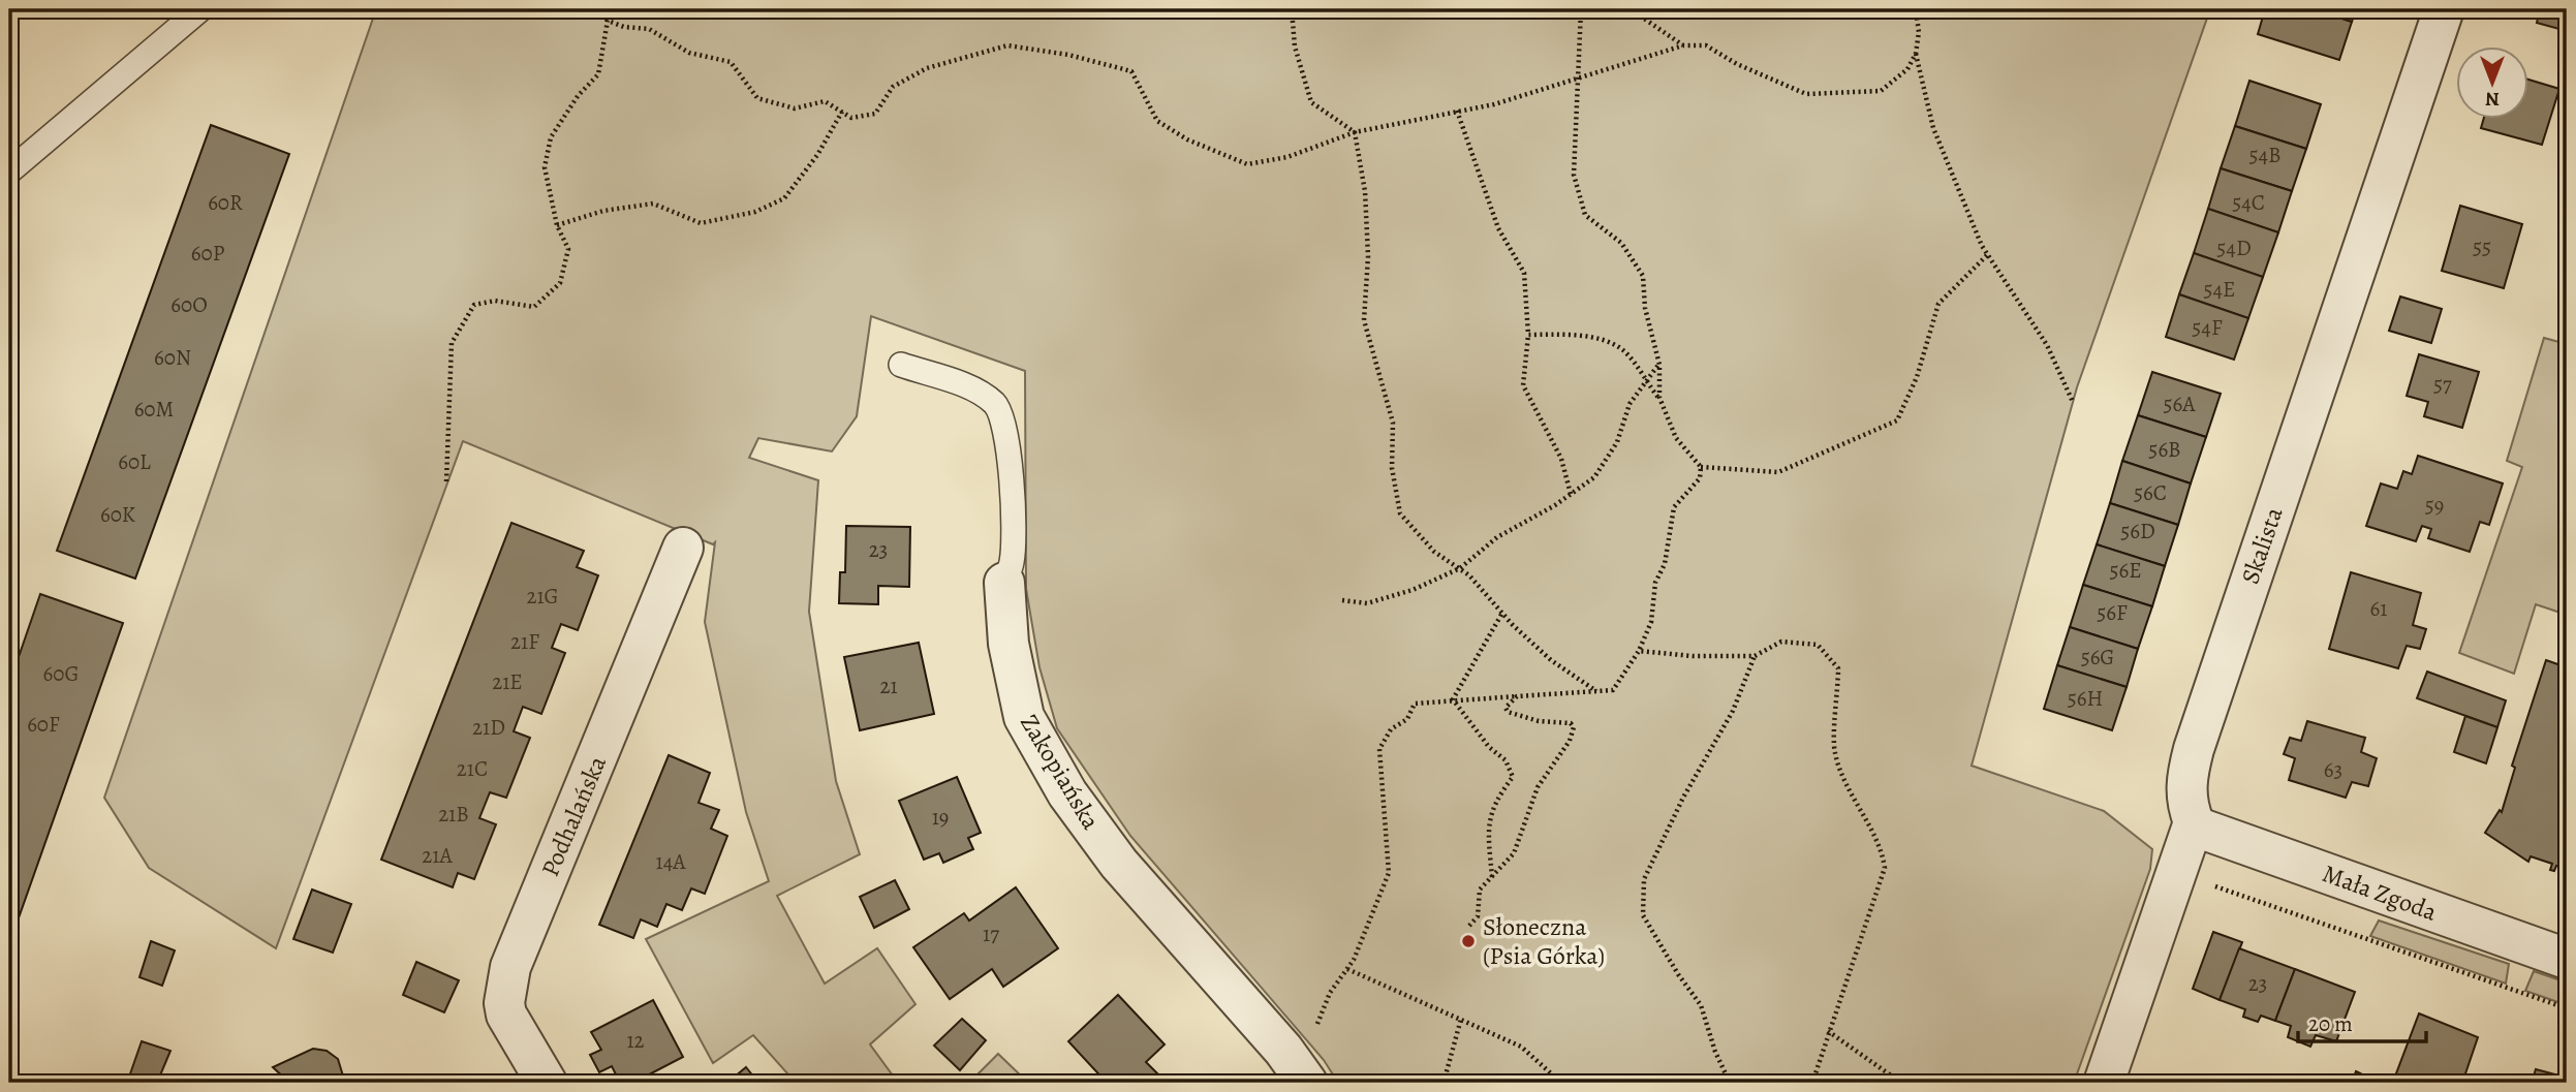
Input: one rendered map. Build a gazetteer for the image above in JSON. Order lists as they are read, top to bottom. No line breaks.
{"streets":{"street":["Skalista","Zakopiańska","Podhalańska","Mała Zgoda"]},"crossings":[["Skalista","Mała Zgoda"]],"places":["Słoneczna (Psia Górka)"],"house_numbers":["54B","60R","54C","55","54D","60P","54E","60O","54F","60N","57","56A","60M","56B","60L","56C","59","60K","56D","23","56E","21G","61","56F","21F","56G","60G","21E","21","56H","60F","21D","21C","63","21B","19","21A","14A","17","23","12"],"scale_bar":"20 m","north":"bottom"}
